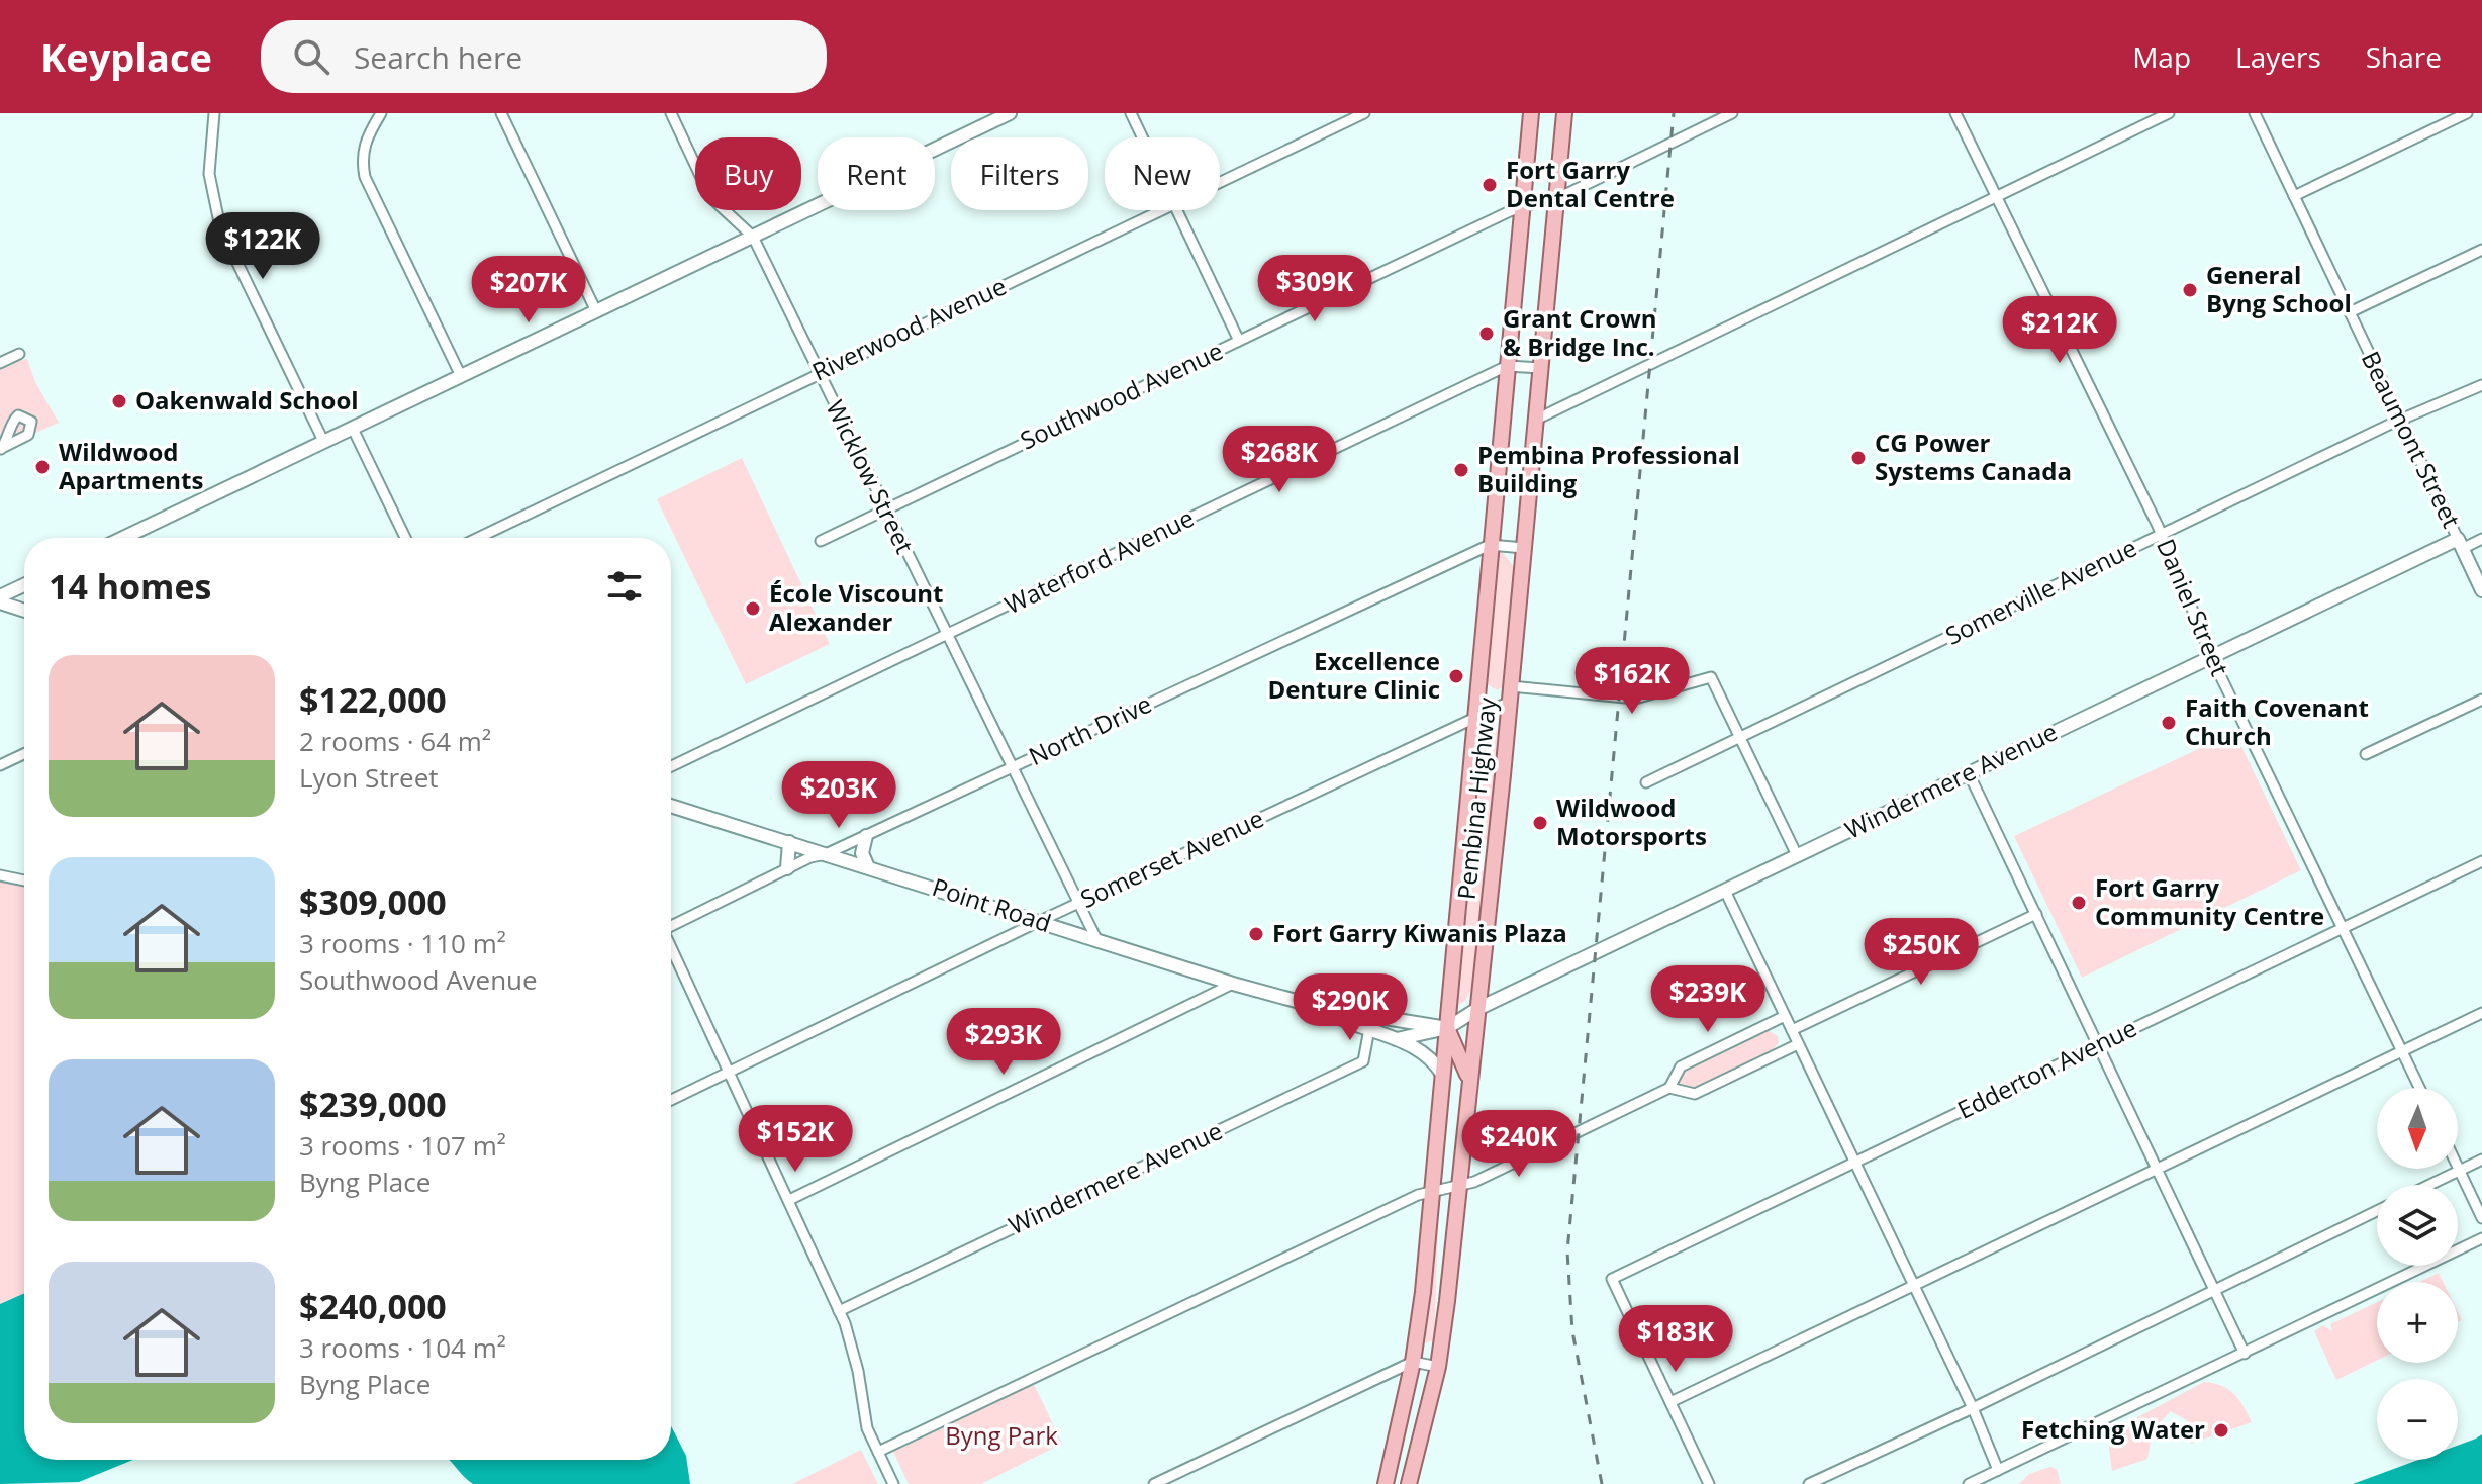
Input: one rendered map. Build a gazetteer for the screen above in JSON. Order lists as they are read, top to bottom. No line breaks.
{"streets":{"main road":["Pembina Highway"],"street":["Riverwood Avenue","Southwood Avenue","Beaumont Street","Wicklow Street","Waterford Avenue","Somerville Avenue","Daniel Street","North Drive","Windermere Avenue","Somerset Avenue","Point Road","Edderton Avenue"]},"crossings":[["Riverwood Avenue","Wicklow Street"],["Southwood Avenue","Wicklow Street"],["Southwood Avenue","Pembina Highway"],["Beaumont Street","Somerville Avenue"],["Beaumont Street","Windermere Avenue"],["Wicklow Street","Waterford Avenue"],["Wicklow Street","North Drive"],["Wicklow Street","Somerset Avenue"],["Wicklow Street","Point Road"],["Waterford Avenue","Pembina Highway"],["Somerville Avenue","Daniel Street"],["Daniel Street","Windermere Avenue"],["Daniel Street","Edderton Avenue"],["North Drive","Pembina Highway"],["North Drive","Point Road"],["Windermere Avenue","Pembina Highway"],["Windermere Avenue","Point Road"],["Pembina Highway","Somerset Avenue"],["Pembina Highway","Point Road"],["Somerset Avenue","Point Road"]],"parks":["Byng Park"],"places":["Fort Garry Dental Centre","General Byng School","Grant Crown & Bridge Inc.","Oakenwald School","CG Power Systems Canada","Wildwood Apartments","Pembina Professional Building","École Viscount Alexander","Excellence Denture Clinic","Faith Covenant Church","Wildwood Motorsports","Fort Garry Community Centre","Fort Garry Kiwanis Plaza","Fetching Water"],"north":"bottom","page":{"header":"Keyplace","search":"Search here","nav":["Map","Layers","Share"],"chip":["Buy","Rent","Filters","New"],"price":["$122K","$309K","$207K","$212K","$268K","$162K","$203K","$250K","$239K","$290K","$293K","$152K","$240K","$183K"],"heading":"14 homes","list":[{"name":"$122,000","note":"2 rooms · 64 m² · Lyon Street"},{"name":"$309,000","note":"3 rooms · 110 m² · Southwood Avenue"},{"name":"$239,000","note":"3 rooms · 107 m² · Byng Place"},{"name":"$240,000","note":"3 rooms · 104 m² · Byng Place"}],"map_buttons":["+","−"]}}
